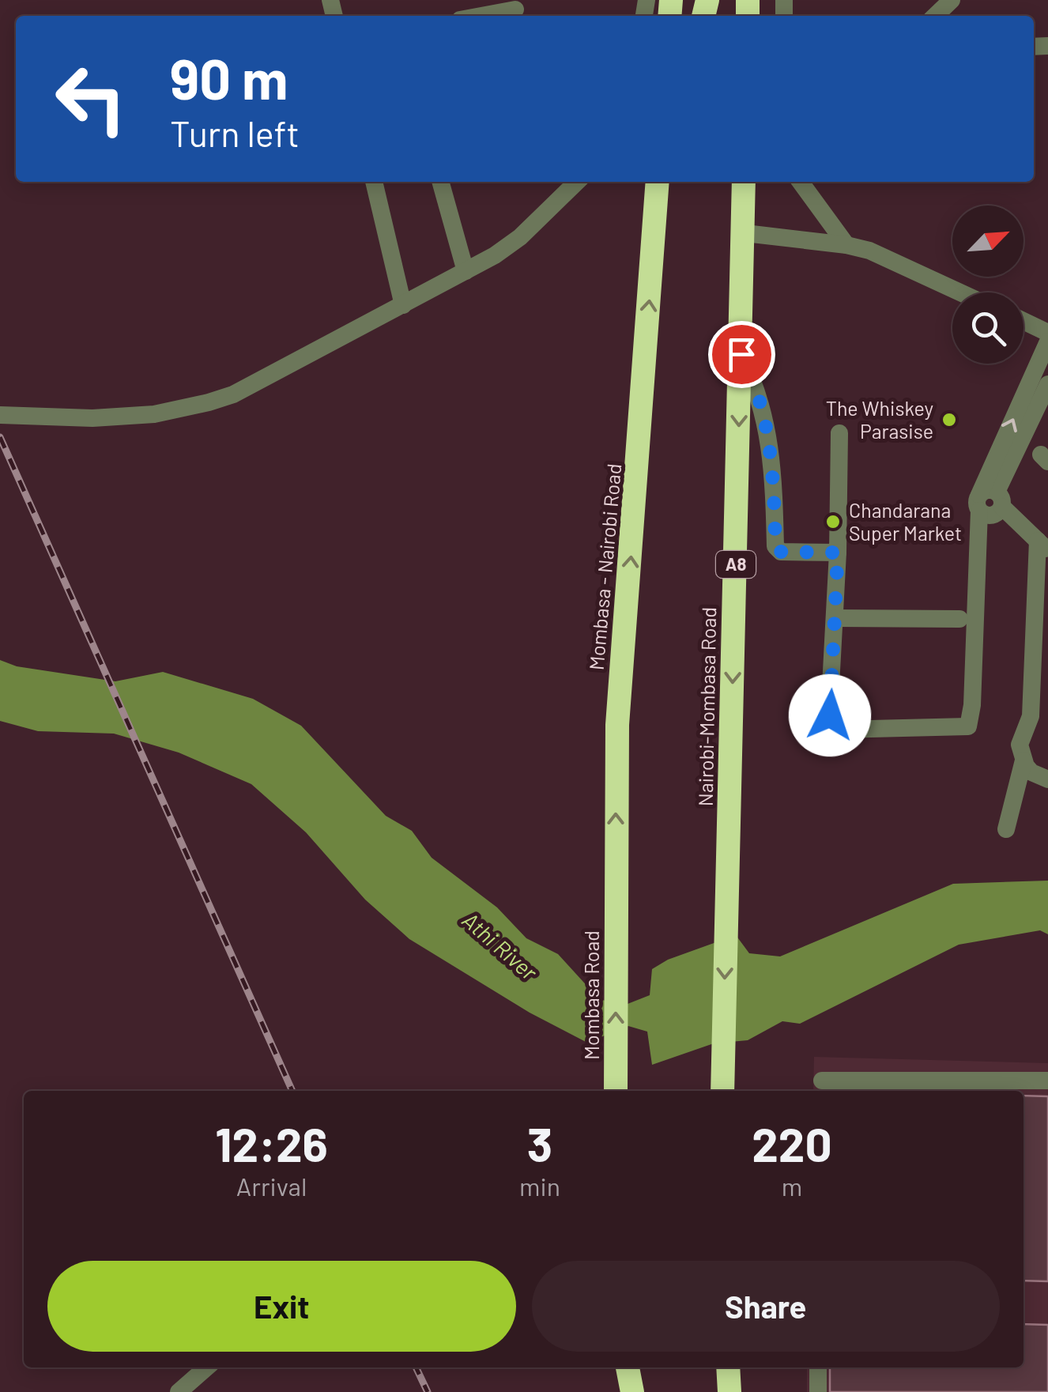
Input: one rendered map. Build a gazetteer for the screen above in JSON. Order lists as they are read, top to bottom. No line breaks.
{"streets":{"highway":["A8","Mombasa - Nairobi Road","Nairobi-Mombasa Road","Mombasa Road"]},"crossings":[["A8","Nairobi-Mombasa Road"],["Mombasa - Nairobi Road","Mombasa Road"]],"one_way":["Mombasa - Nairobi Road","Nairobi-Mombasa Road","Mombasa Road"],"water":["Athi River"],"places":["The Whiskey Parasise","Chandarana Super Market"],"north":"top right","page":{"turn":["90 m","Turn left"],"eta":["12:26","Arrival","3","min","220","m"],"buttons":["Exit","Share"]}}
